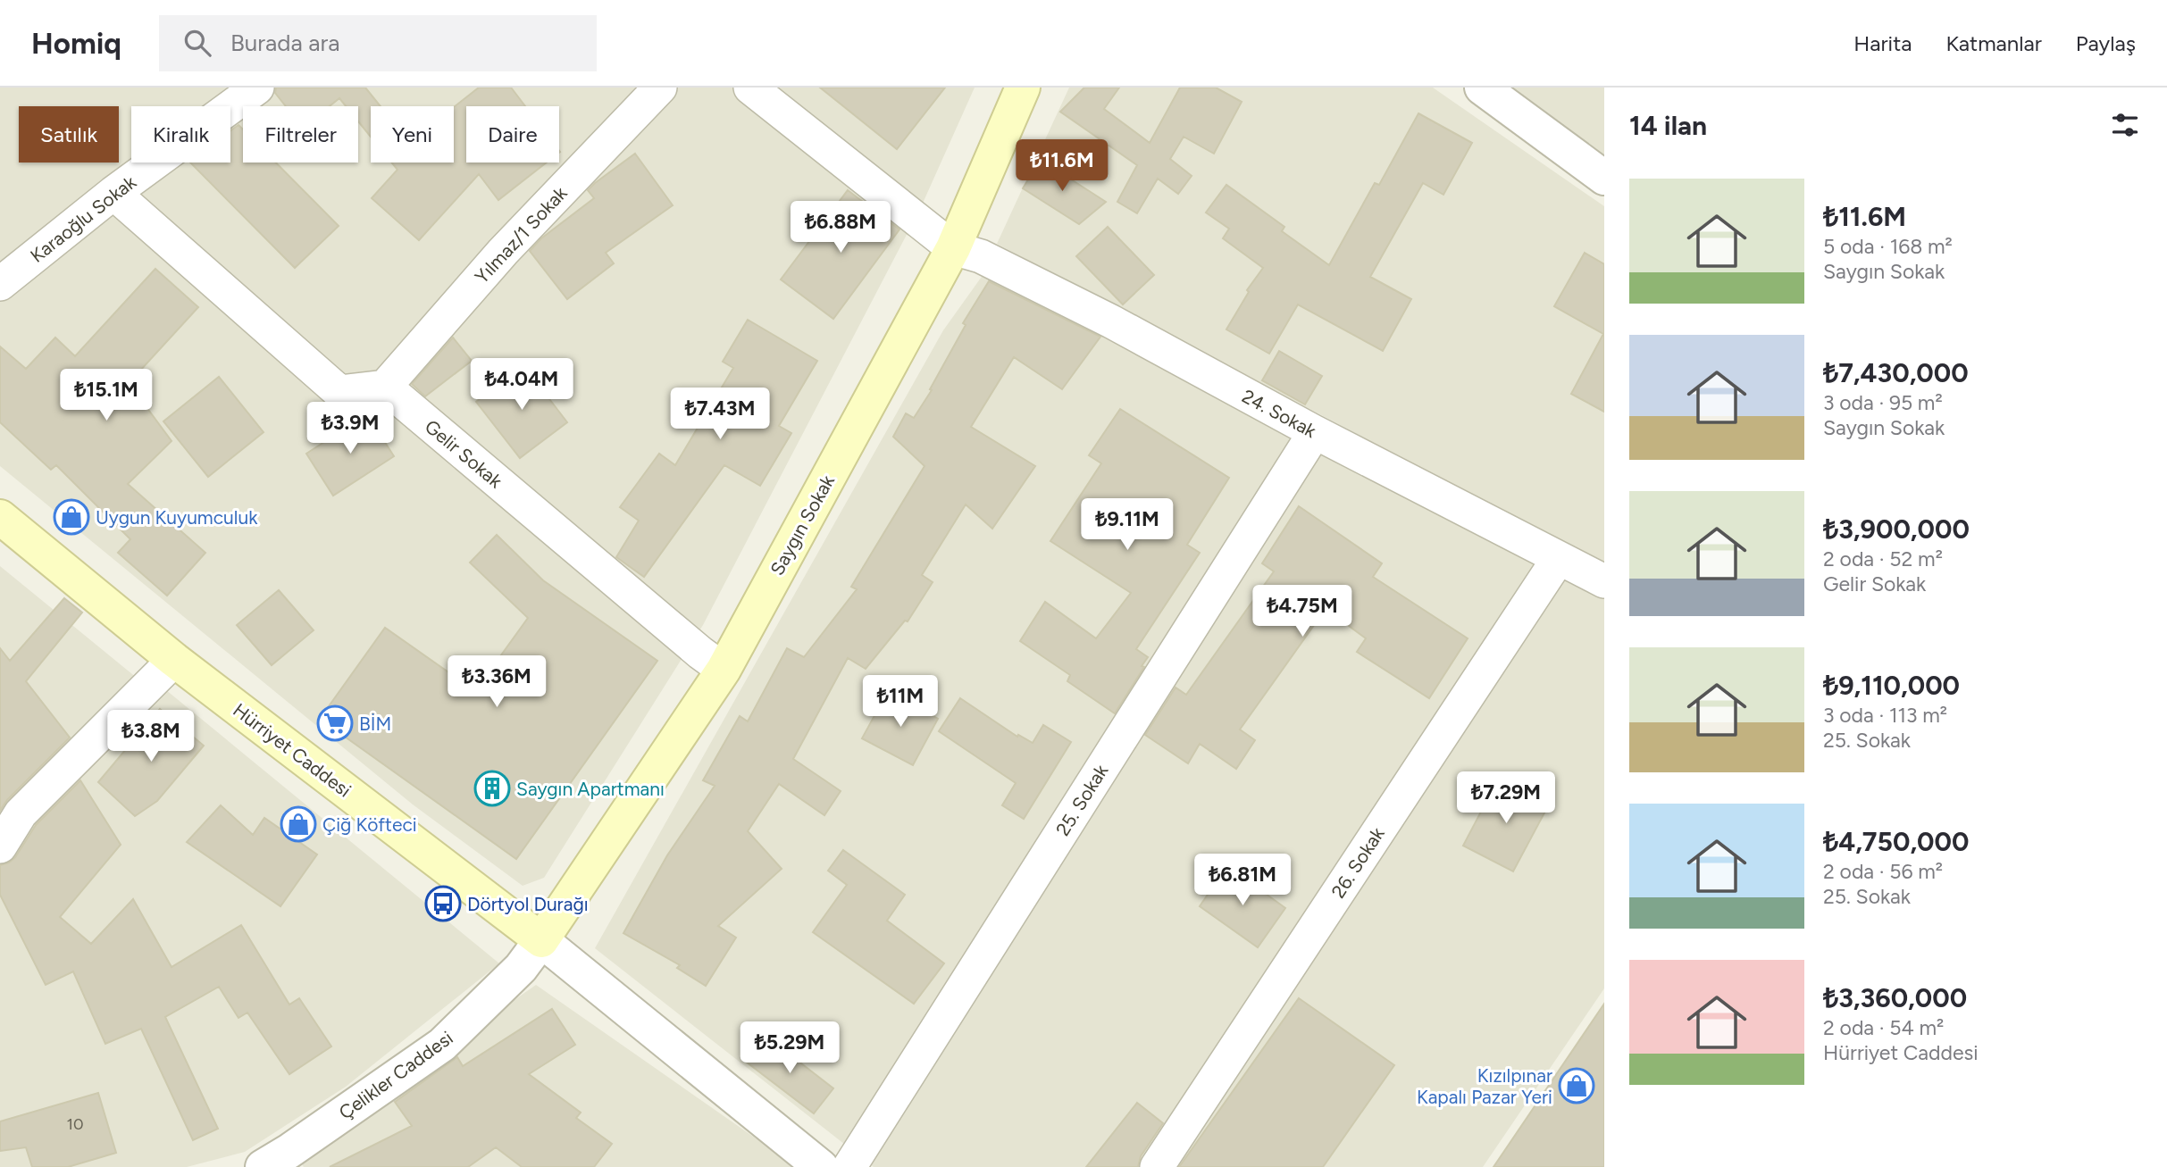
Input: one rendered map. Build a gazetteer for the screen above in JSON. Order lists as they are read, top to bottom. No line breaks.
{"streets":{"main road":["Saygın Sokak","Hürriyet Caddesi"],"street":["Karaoğlu Sokak","Yılmaz/1 Sokak","24. Sokak","Gelir Sokak","25. Sokak","26. Sokak","Çelikler Caddesi"]},"crossings":[["Yılmaz/1 Sokak","Gelir Sokak"],["24. Sokak","Saygın Sokak"],["24. Sokak","25. Sokak"],["24. Sokak","26. Sokak"],["Gelir Sokak","Saygın Sokak"],["Saygın Sokak","Hürriyet Caddesi"],["Saygın Sokak","Çelikler Caddesi"],["Hürriyet Caddesi","Çelikler Caddesi"]],"places":{"shop":["Uygun Kuyumculuk","Çiğ Köfteci","Kızılpınar Kapalı Pazar Yeri"],"supermarket":["BİM"],"building":["Saygın Apartmanı"],"bus stop":["Dörtyol Durağı"]},"house_numbers":["10"],"page":{"header":"Homiq","search":"Burada ara","nav":["Harita","Katmanlar","Paylaş"],"heading":"14 ilan","chip":["Satılık","Kiralık","Filtreler","Yeni","Daire"],"price":["₺11.6M","₺6.88M","₺4.04M","₺15.1M","₺7.43M","₺3.9M","₺9.11M","₺4.75M","₺3.36M","₺11M","₺3.8M","₺7.29M","₺6.81M","₺5.29M"],"list":[{"name":"₺11.6M","note":"5 oda · 168 m² · Saygın Sokak"},{"name":"₺7,430,000","note":"3 oda · 95 m² · Saygın Sokak"},{"name":"₺3,900,000","note":"2 oda · 52 m² · Gelir Sokak"},{"name":"₺9,110,000","note":"3 oda · 113 m² · 25. Sokak"},{"name":"₺4,750,000","note":"2 oda · 56 m² · 25. Sokak"},{"name":"₺3,360,000","note":"2 oda · 54 m² · Hürriyet Caddesi"}]}}
